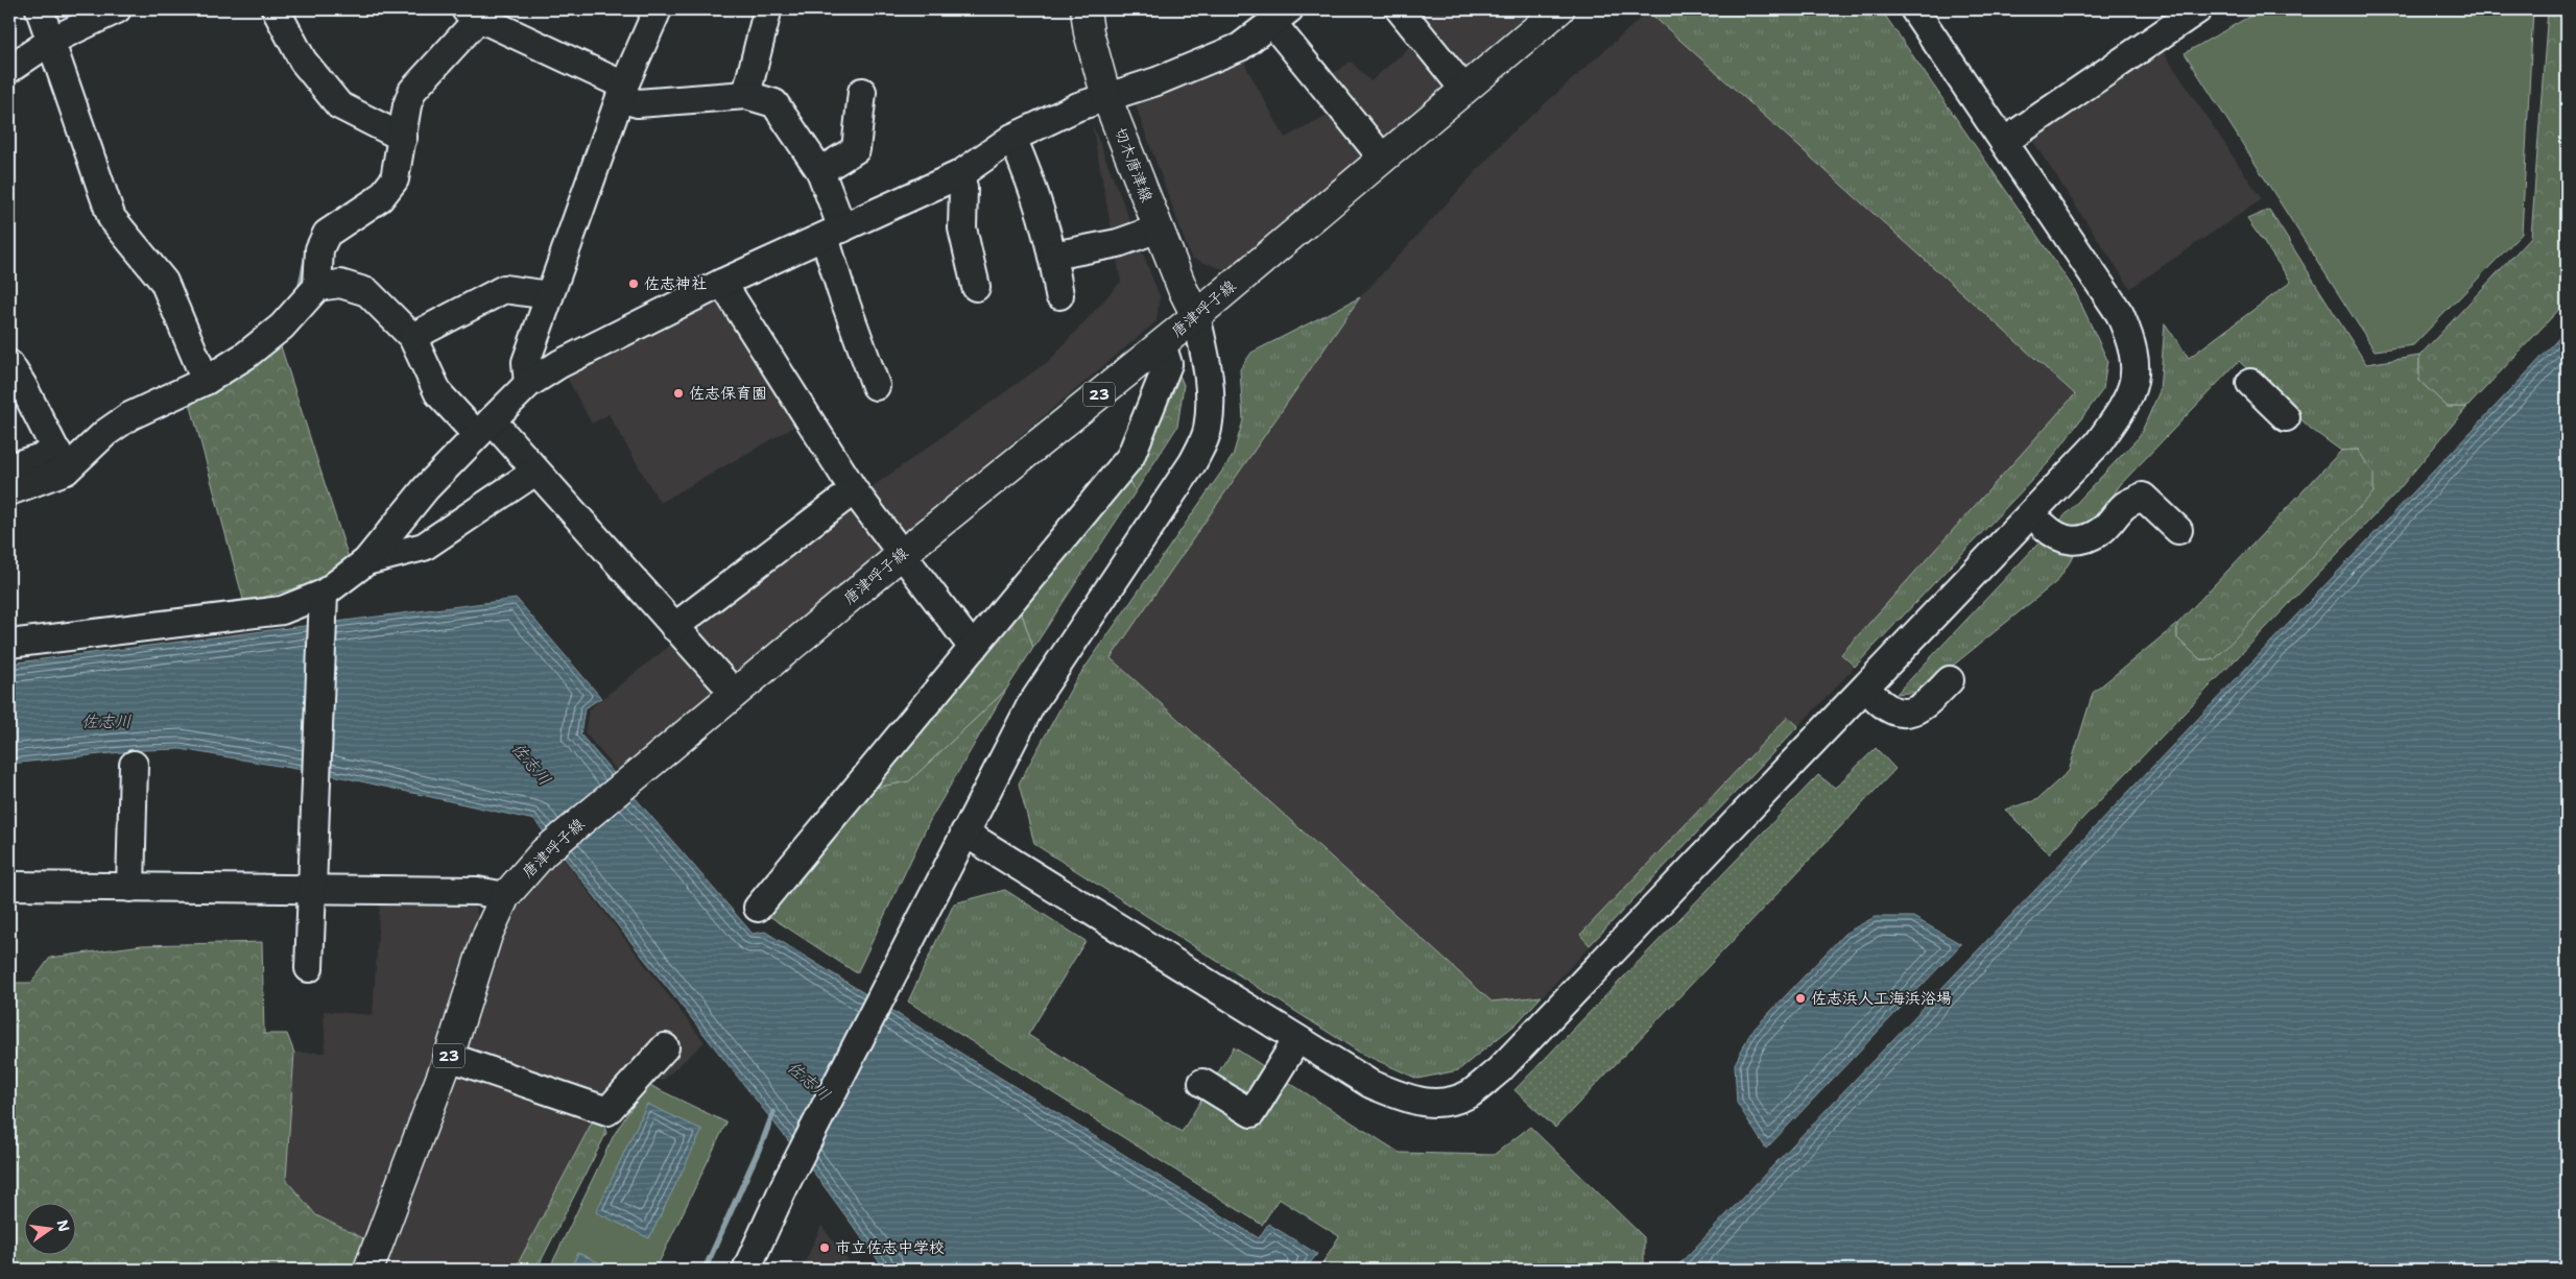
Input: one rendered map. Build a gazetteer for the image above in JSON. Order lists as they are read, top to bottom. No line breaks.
{"streets":{"main road":["切木唐津線","唐津呼子線","23"]},"crossings":[["切木唐津線","唐津呼子線"]],"water":["佐志川"],"places":["佐志神社","佐志保育園","佐志浜人工海浜浴場","市立佐志中学校"],"north":"right"}
